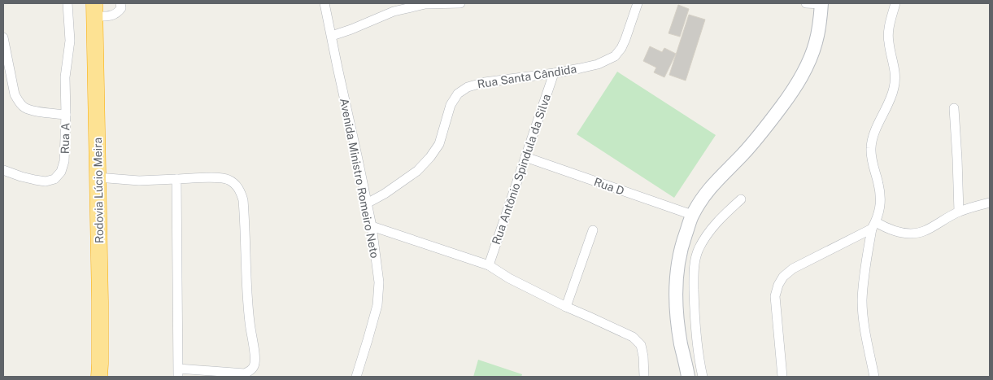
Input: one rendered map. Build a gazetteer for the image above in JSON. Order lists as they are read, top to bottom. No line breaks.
{"streets":{"highway":["Rodovia Lúcio Meira"],"street":["Rua Santa Cândida","Rua A","Rua Antônio Spindula da Silva","Avenida Ministro Romeiro Neto","Rua D"]},"crossings":[["Rua Santa Cândida","Rua Antônio Spindula da Silva"],["Rua Santa Cândida","Avenida Ministro Romeiro Neto"],["Rua Antônio Spindula da Silva","Rua D"]]}
